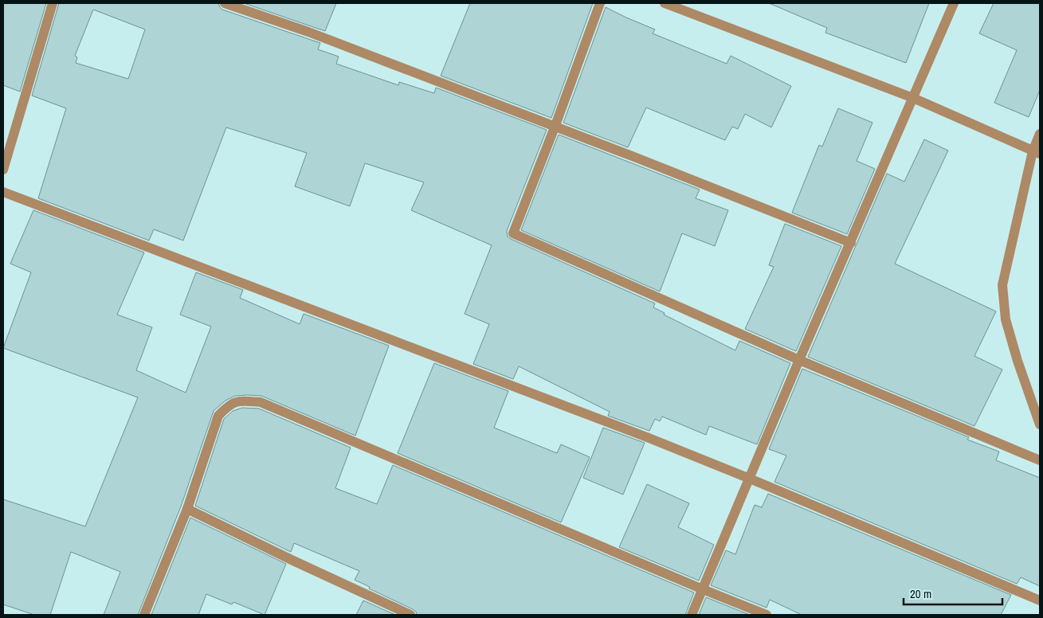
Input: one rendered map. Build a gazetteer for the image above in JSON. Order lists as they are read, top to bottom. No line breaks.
{"scale_bar":"20 m"}
